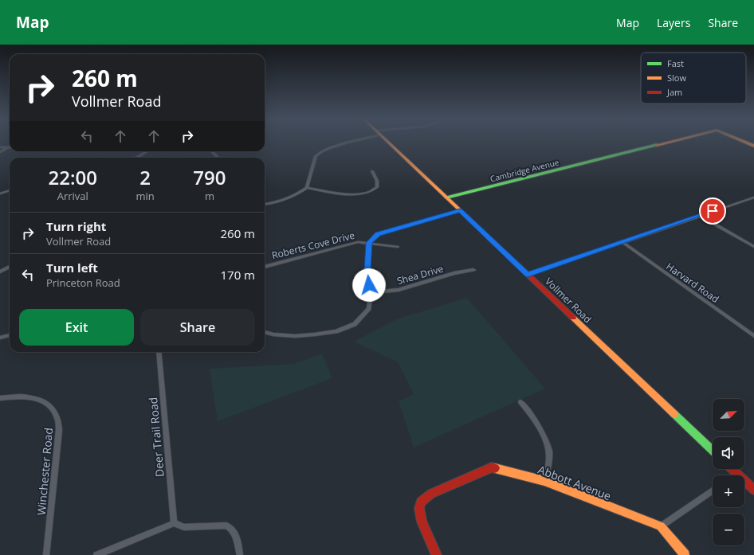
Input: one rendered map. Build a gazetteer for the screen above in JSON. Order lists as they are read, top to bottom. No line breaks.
{"streets":{"street":["Cambridge Avenue","Roberts Cove Drive","Shea Drive","Harvard Road","Vollmer Road","Deer Trail Road","Winchester Road","Abbott Avenue"]},"crossings":[["Cambridge Avenue","Vollmer Road"],["Roberts Cove Drive","Shea Drive"],["Roberts Cove Drive","Vollmer Road"]],"legend":["Fast","Slow","Jam"],"north":"top right","page":{"header":"Map","nav":["Map","Layers","Share"],"turn":["260 m","Vollmer Road"],"eta":["22:00","Arrival","2","min","790","m"],"list":[{"name":"Turn right","note":"Vollmer Road","value":"260 m"},{"name":"Turn left","note":"Princeton Road","value":"170 m"}],"buttons":["Exit","Share"],"map_buttons":["+","−"]}}
